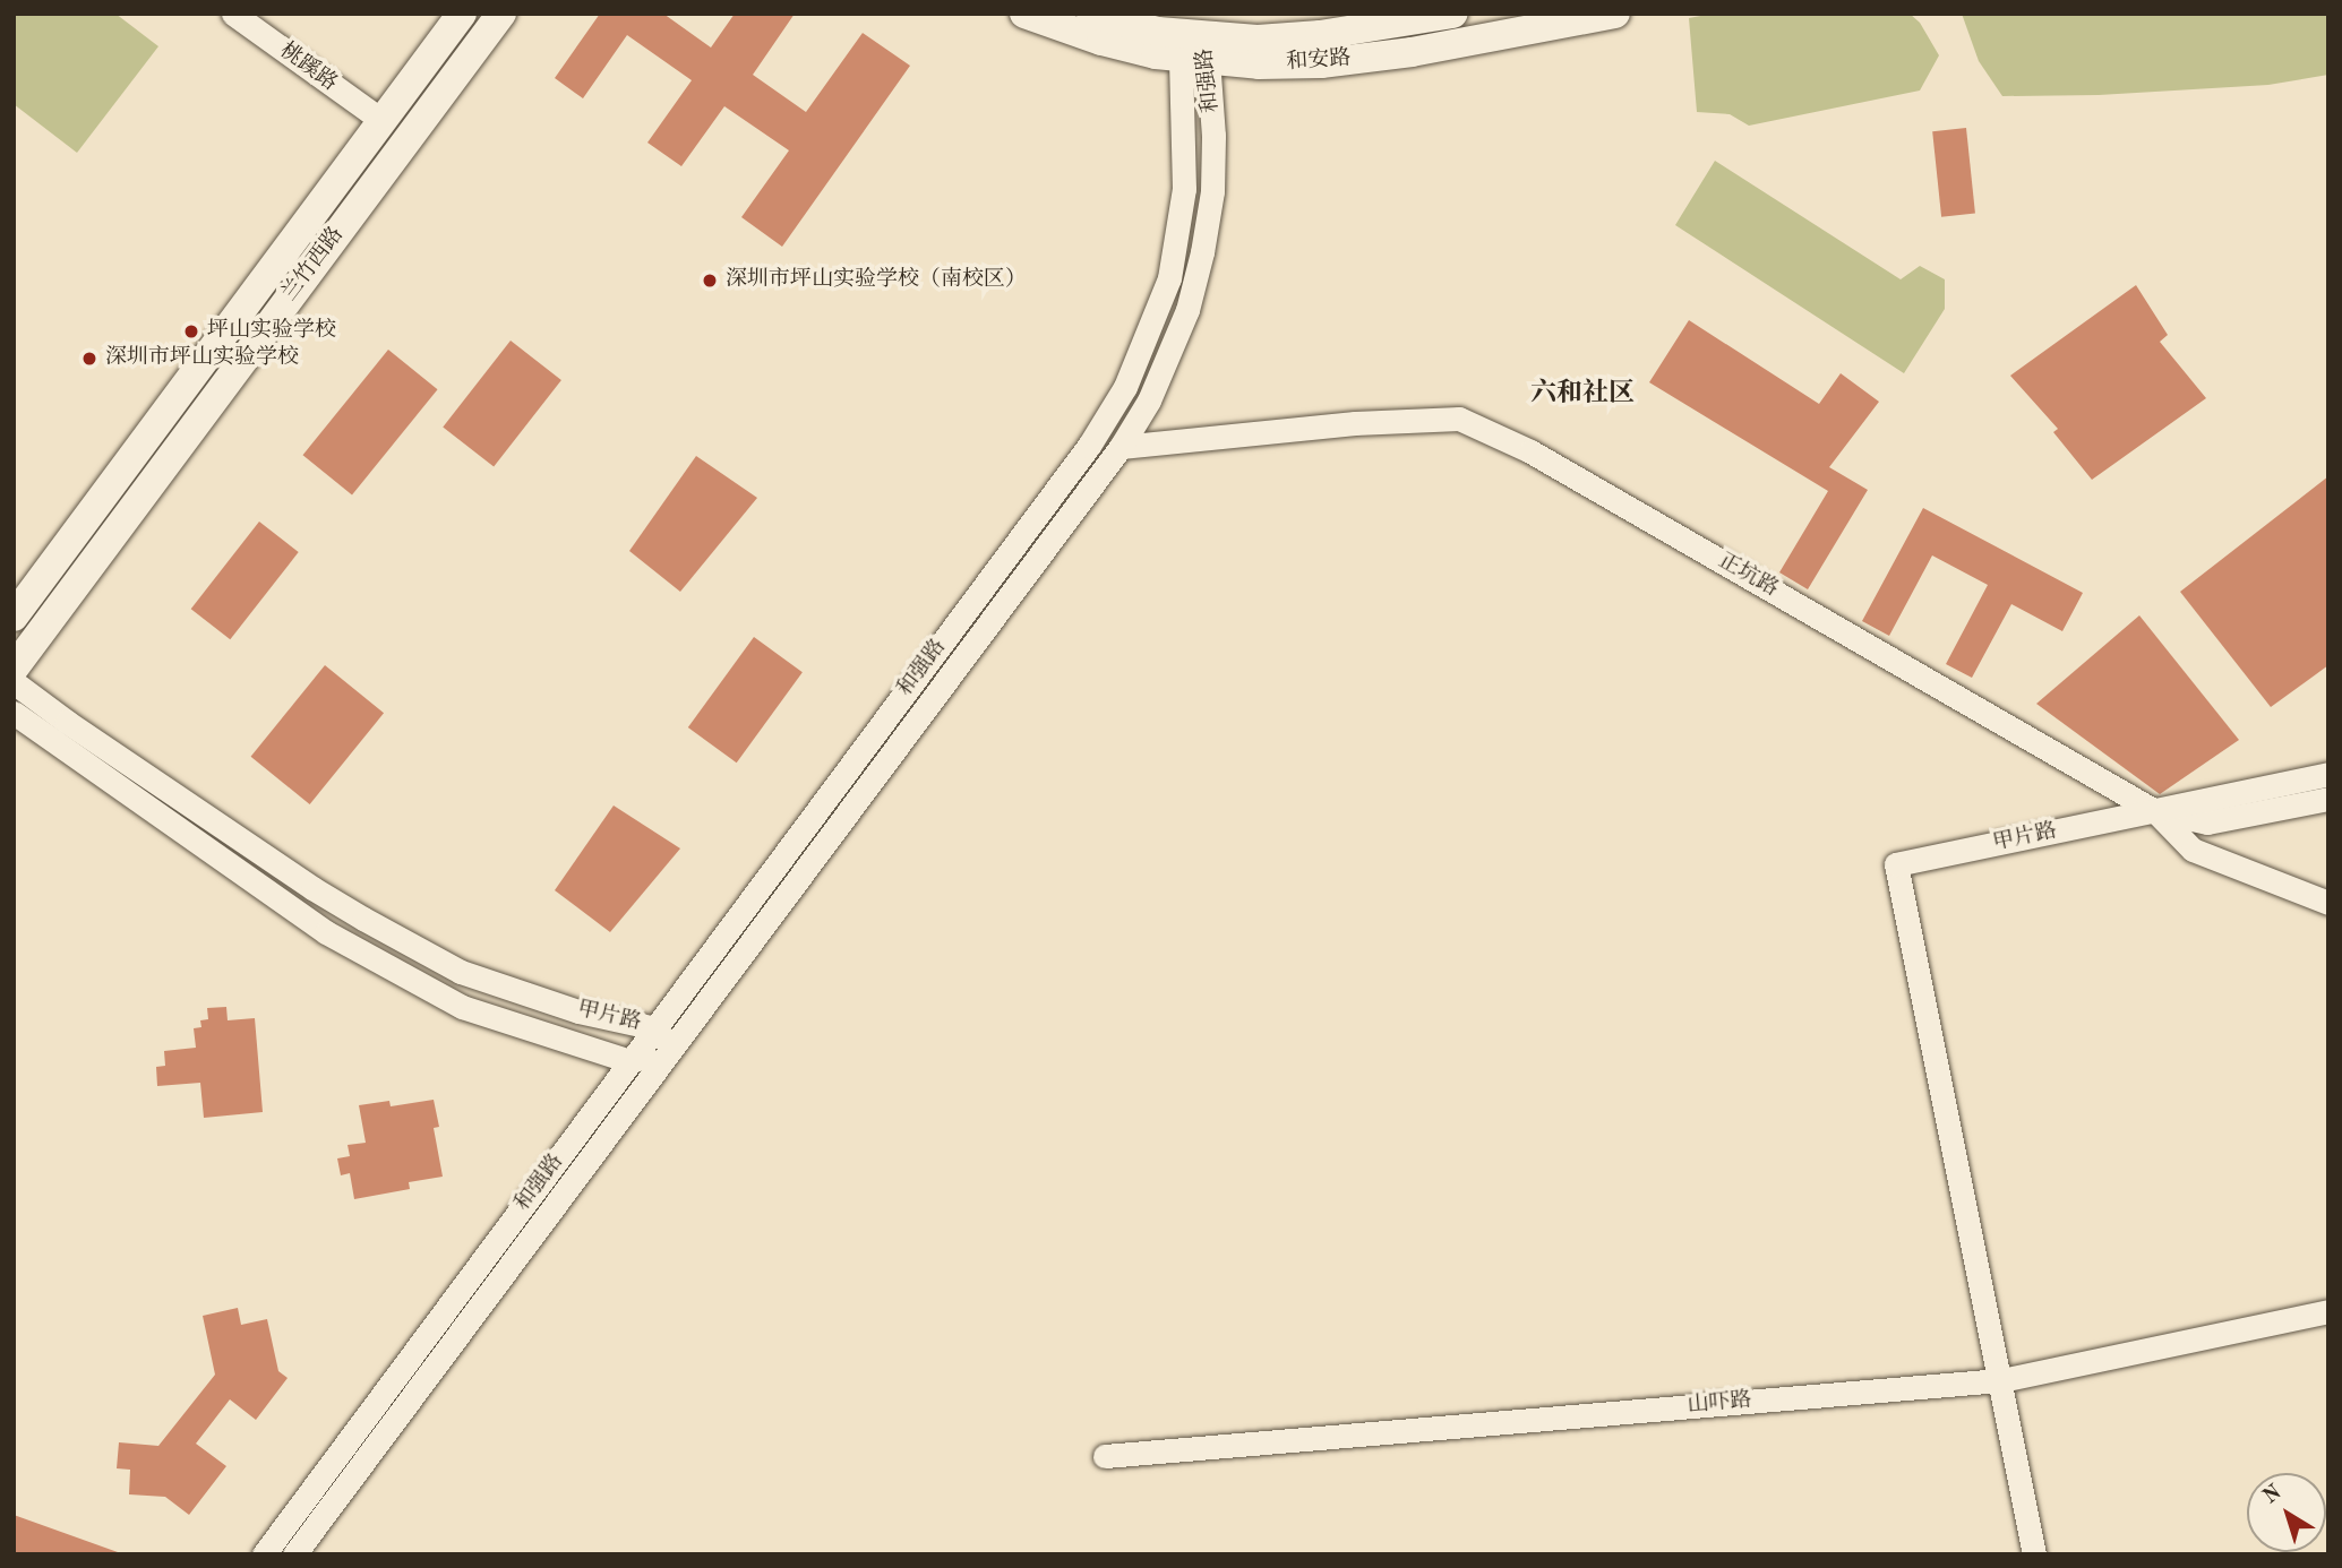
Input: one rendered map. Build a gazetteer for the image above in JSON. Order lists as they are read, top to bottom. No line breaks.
{"streets":{"street":["和安路","桃蹊路","和强路","兰竹西路","正坑路","甲片路","山吓路"]},"crossings":[["和安路","和强路"],["桃蹊路","兰竹西路"],["和强路","正坑路"],["和强路","甲片路"],["正坑路","甲片路"],["甲片路","山吓路"]],"districts":["六和社区"],"places":["深圳市坪山实验学校（南校区）","坪山实验学校","深圳市坪山实验学校"],"north":"top left"}
